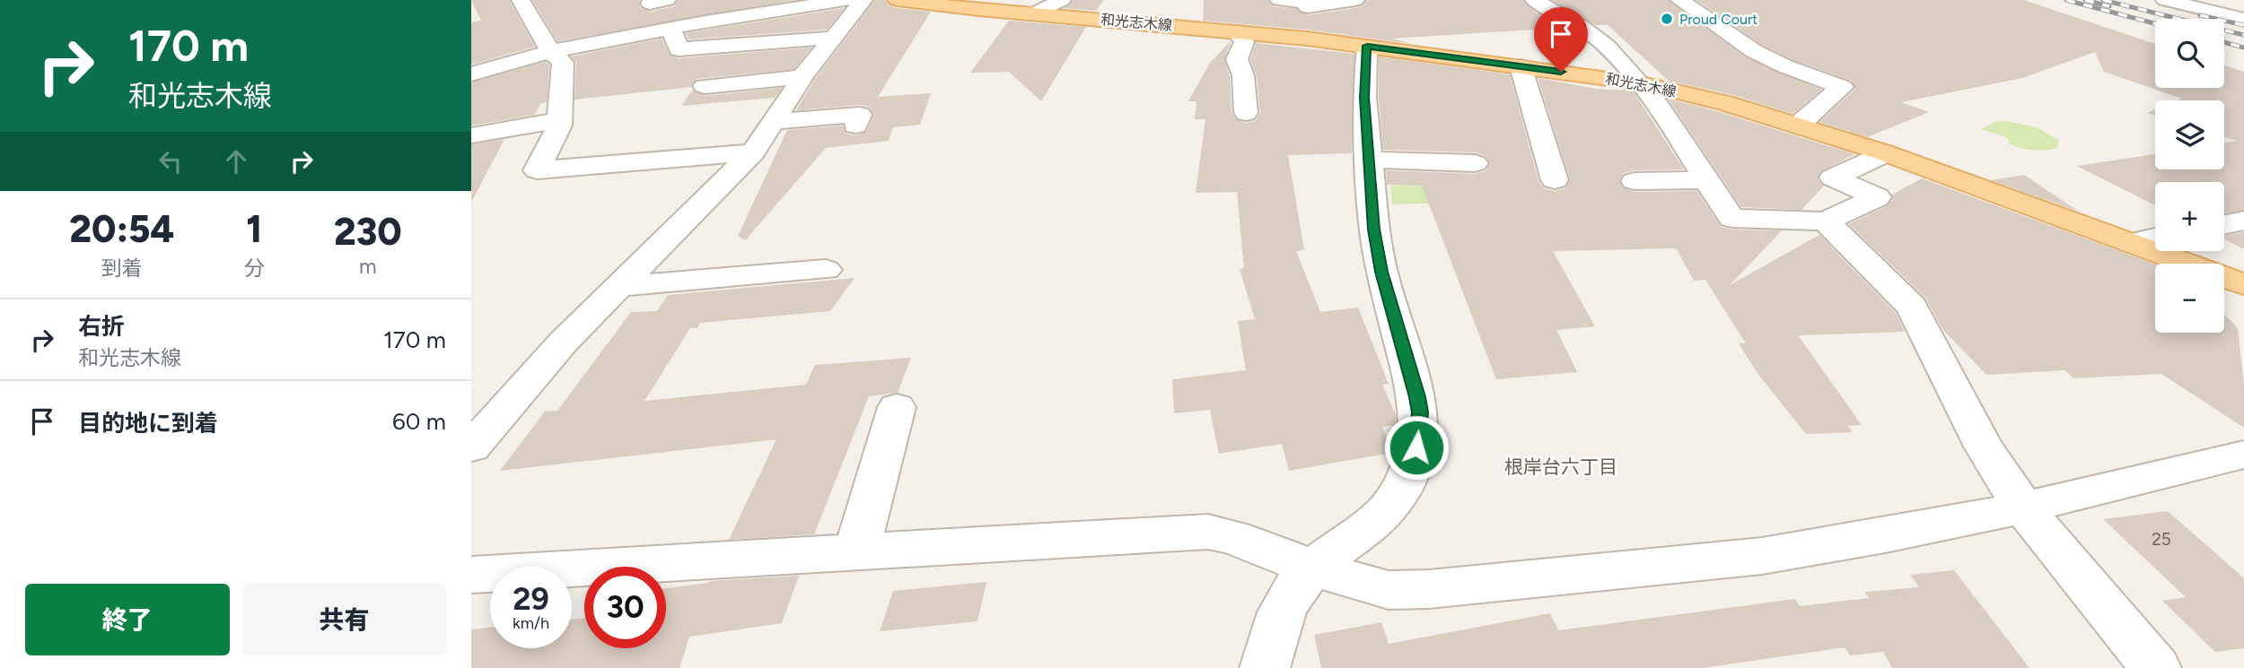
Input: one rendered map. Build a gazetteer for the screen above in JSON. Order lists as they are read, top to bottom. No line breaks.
{"streets":{"main road":["和光志木線"]},"districts":["根岸台六丁目"],"places":["Proud Court"],"house_numbers":["25"],"page":{"turn":["170 m","和光志木線"],"map_buttons":["+","−"],"eta":["20:54","到着","1","分","230","m"],"list":[{"name":"右折","note":"和光志木線","value":"170 m"},{"name":"目的地に到着","value":"60 m"}],"speed":"29 km/h","limit":"30","buttons":["終了","共有"]}}
